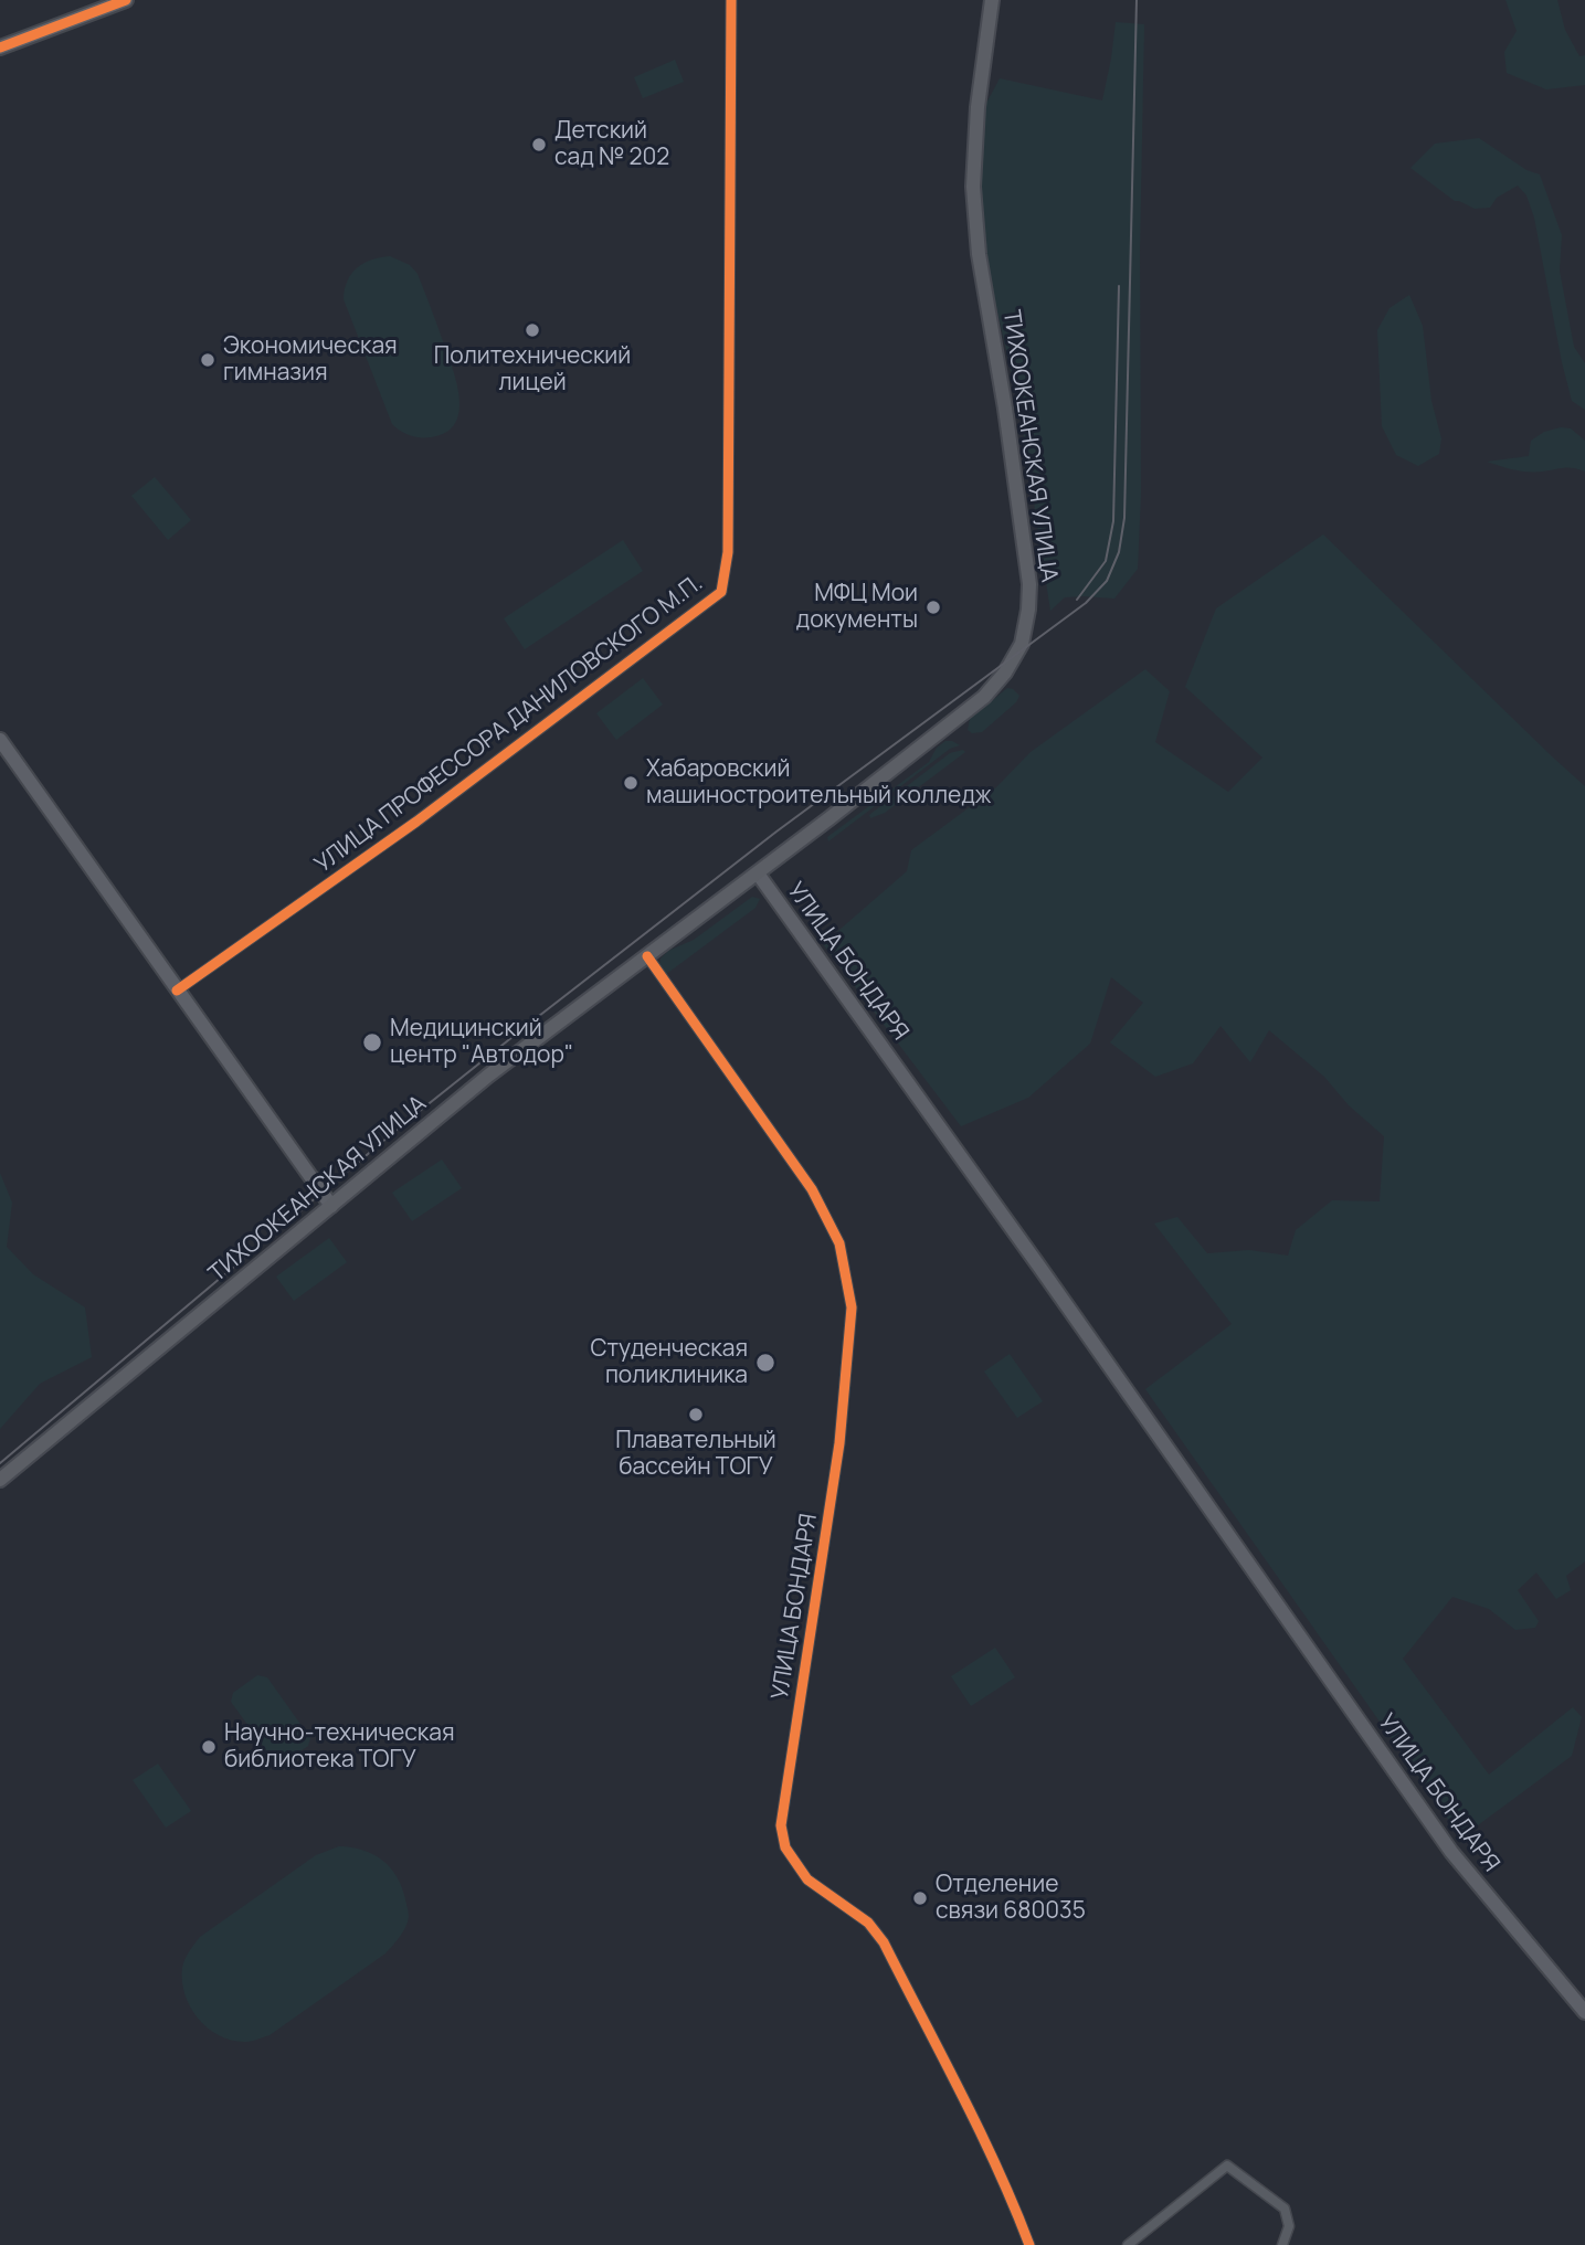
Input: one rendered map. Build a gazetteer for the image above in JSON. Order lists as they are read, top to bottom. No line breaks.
{"streets":{"main road":["ТИХООКЕАНСКАЯ УЛИЦА","УЛИЦА БОНДАРЯ"],"street":["УЛИЦА ПРОФЕССОРА ДАНИЛОВСКОГО М.П."]},"crossings":[["ТИХООКЕАНСКАЯ УЛИЦА","УЛИЦА БОНДАРЯ"]],"places":["Детский сад № 202","Политехнический лицей","Экономическая гимназия","МФЦ Мои документы","Хабаровский машиностроительный колледж","Медицинский центр \"Автодор\"","Студенческая поликлиника","Плавательный бассейн ТОГУ","Научно-техническая библиотека ТОГУ","Отделение связи 680035"]}
